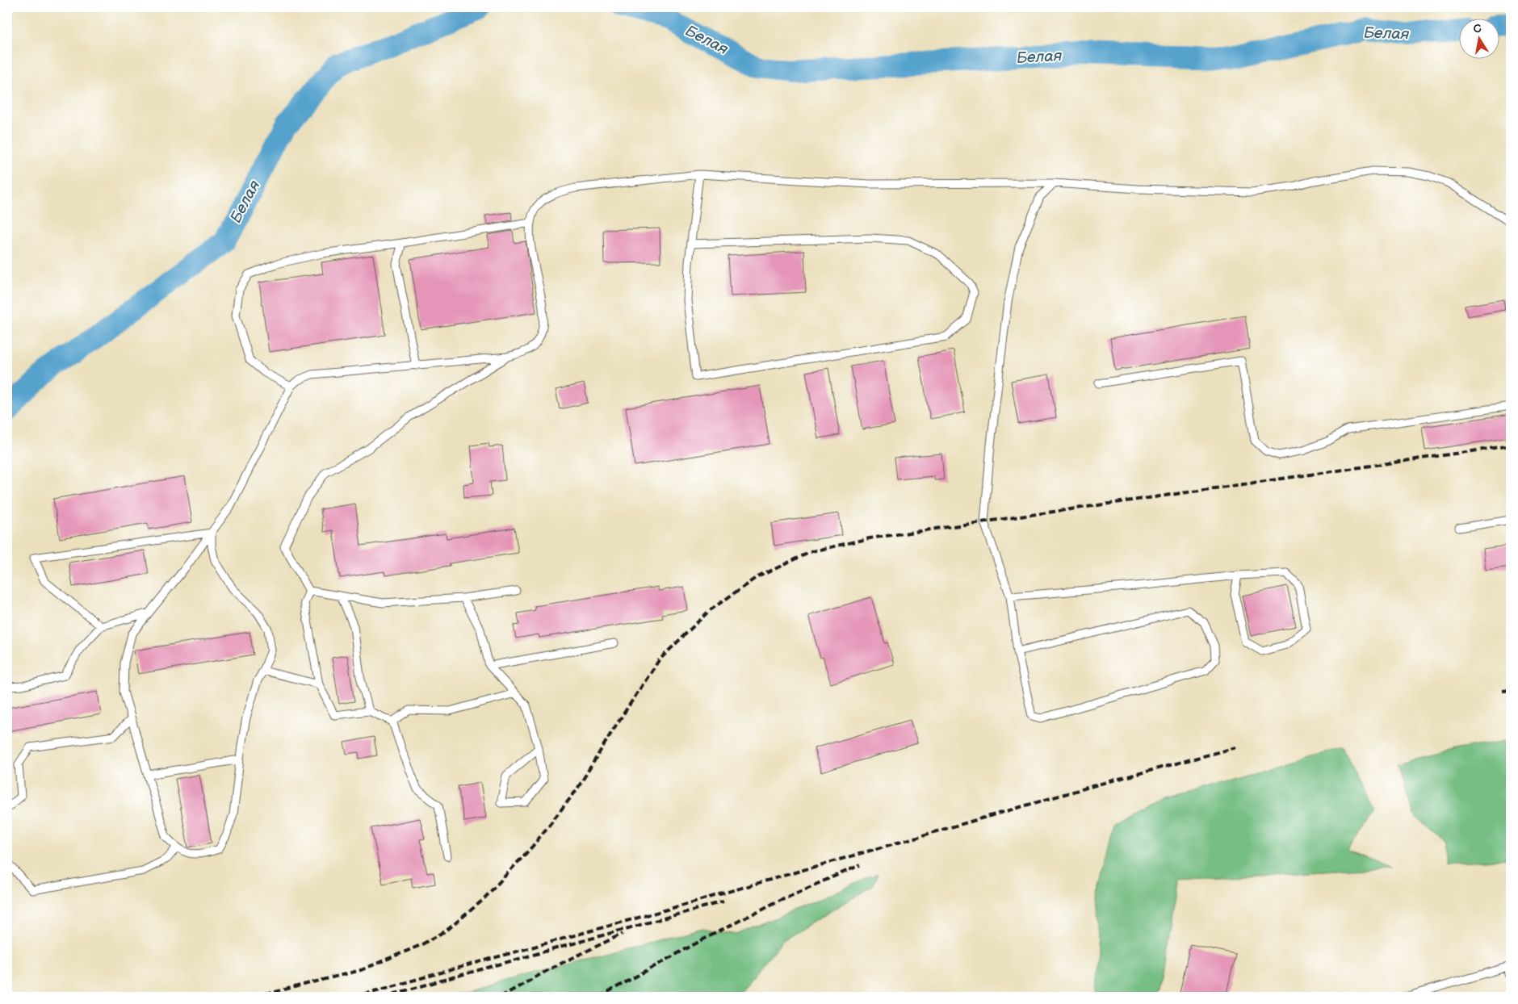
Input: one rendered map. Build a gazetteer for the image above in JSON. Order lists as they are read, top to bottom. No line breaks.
{"water":["Белая"],"north":"top"}
